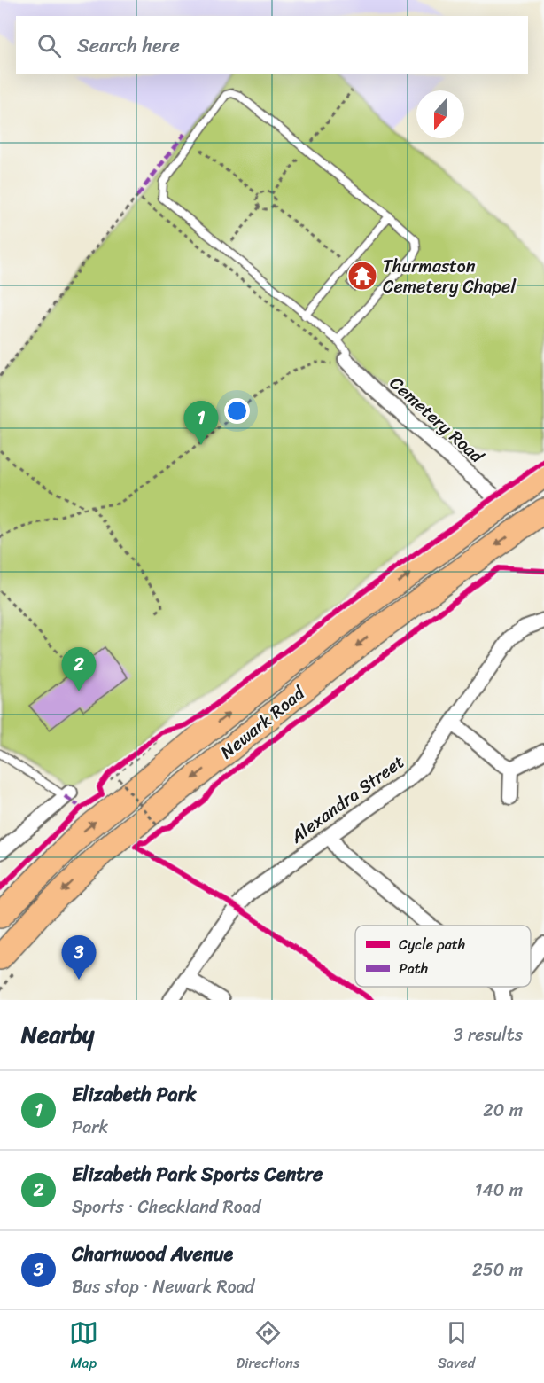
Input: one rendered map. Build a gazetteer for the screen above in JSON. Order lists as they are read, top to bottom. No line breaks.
{"streets":{"highway":["Newark Road"],"street":["Cemetery Road","Alexandra Street"]},"crossings":[["Cemetery Road","Newark Road"]],"places":{"temple":["Thurmaston Cemetery Chapel"]},"legend":["Cycle path","Path"],"north":"bottom","page":{"search":"Search here","pins":["1","2","3"],"heading":["Nearby","3 results"],"list":[{"mark":"1","name":"Elizabeth Park","note":"Park","value":"20 m"},{"mark":"2","name":"Elizabeth Park Sports Centre","note":"Sports · Checkland Road","value":"140 m"},{"mark":"3","name":"Charnwood Avenue","note":"Bus stop · Newark Road","value":"250 m"}],"nav":["Map","Directions","Saved"]}}
